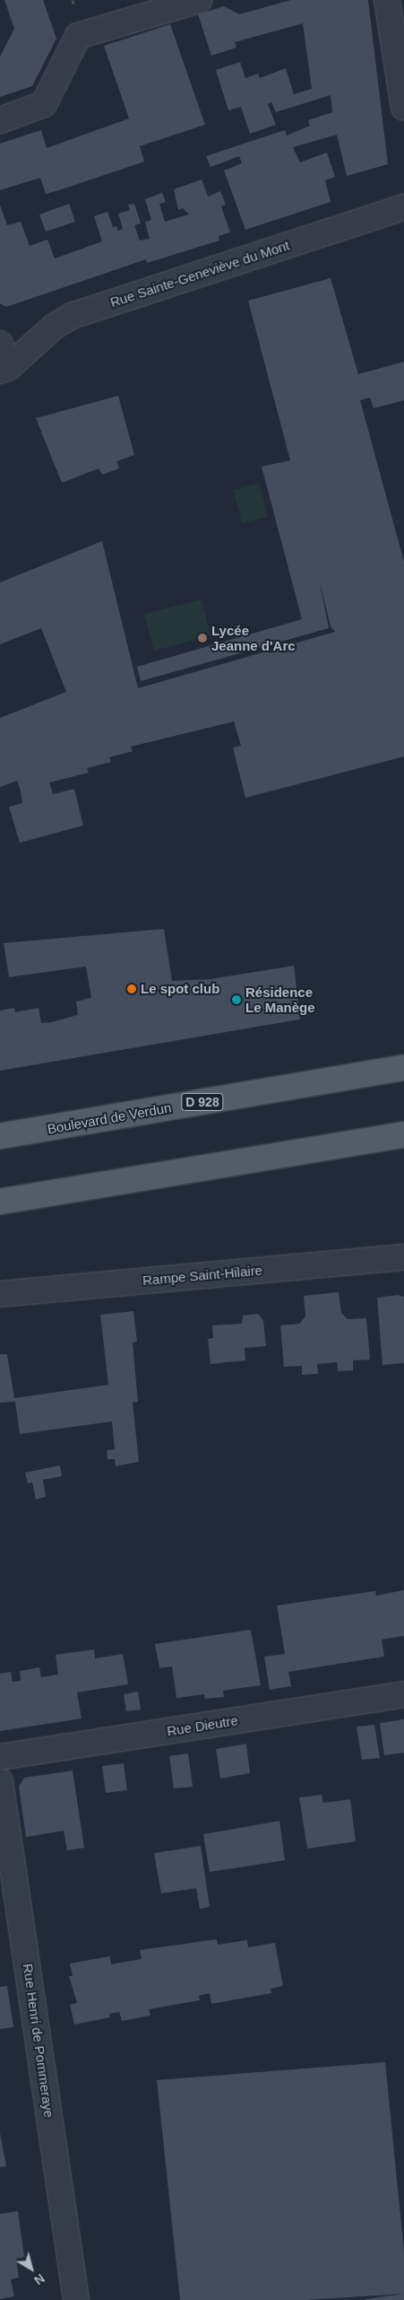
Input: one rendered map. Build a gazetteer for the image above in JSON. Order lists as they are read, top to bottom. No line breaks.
{"streets":{"main road":["D 928","Boulevard de Verdun"],"street":["Rue Sainte-Geneviève du Mont","Rampe Saint-Hilaire","Rue Dieutre","Rue Henri de Pommeraye"]},"places":["Lycée Jeanne d'Arc","Le spot club","Résidence Le Manège"],"north":"bottom right"}
